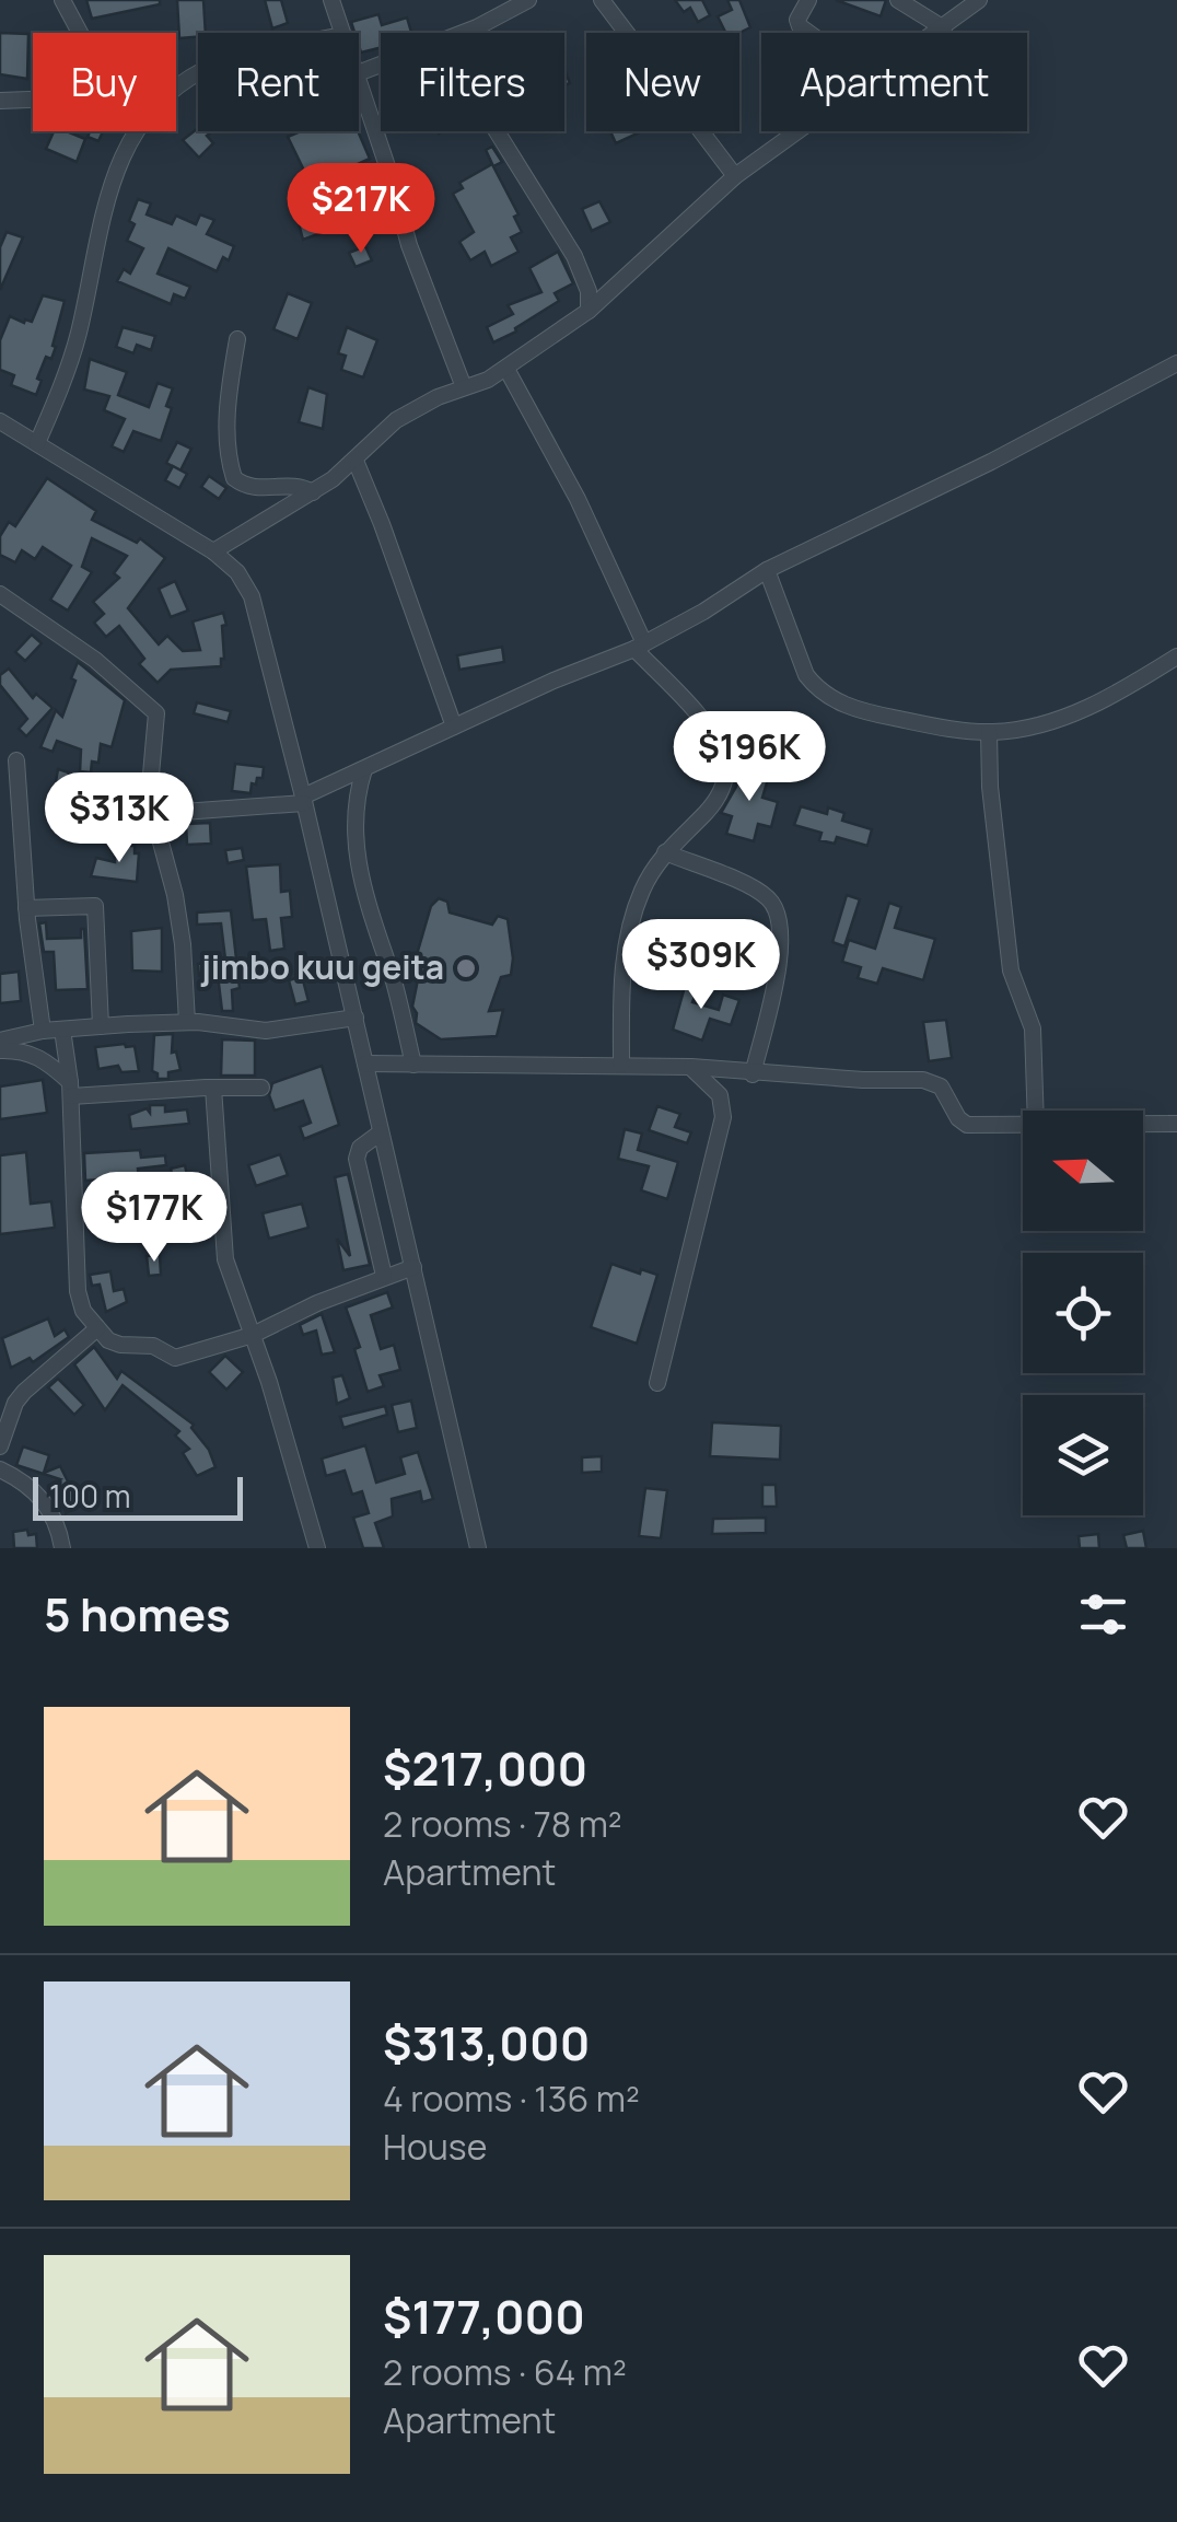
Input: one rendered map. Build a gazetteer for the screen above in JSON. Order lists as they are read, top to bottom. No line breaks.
{"places":["jimbo kuu geita"],"scale_bar":"100 m","north":"left","page":{"chip":["Buy","Rent","Filters","New","Apartment"],"price":["$217K","$196K","$313K","$309K","$177K"],"scale":"100 m","heading":"5 homes","list":[{"name":"$217,000","note":"2 rooms · 78 m² · Apartment"},{"name":"$313,000","note":"4 rooms · 136 m² · House"},{"name":"$177,000","note":"2 rooms · 64 m² · Apartment"}]}}
